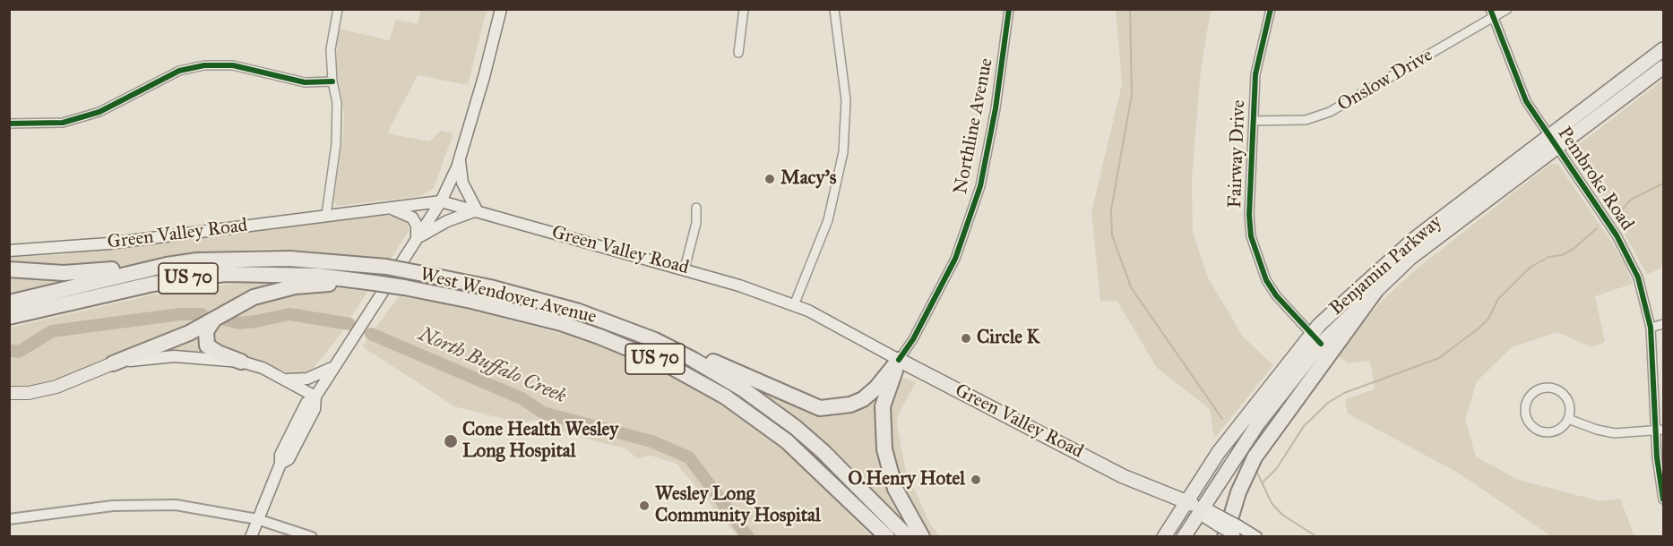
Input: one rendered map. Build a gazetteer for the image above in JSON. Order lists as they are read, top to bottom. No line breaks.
{"streets":{"highway":["Green Valley Road","Benjamin Parkway","US 70","West Wendover Avenue"],"street":["Onslow Drive","Northline Avenue","Fairway Drive","Pembroke Road"]},"crossings":[["Onslow Drive","Fairway Drive"],["Onslow Drive","Pembroke Road"],["Northline Avenue","Green Valley Road"],["Fairway Drive","Benjamin Parkway"],["Pembroke Road","Benjamin Parkway"],["Green Valley Road","Benjamin Parkway"]],"water":["North Buffalo Creek"],"places":["Macy's","Circle K","Cone Health Wesley Long Hospital","O.Henry Hotel","Wesley Long Community Hospital"]}
